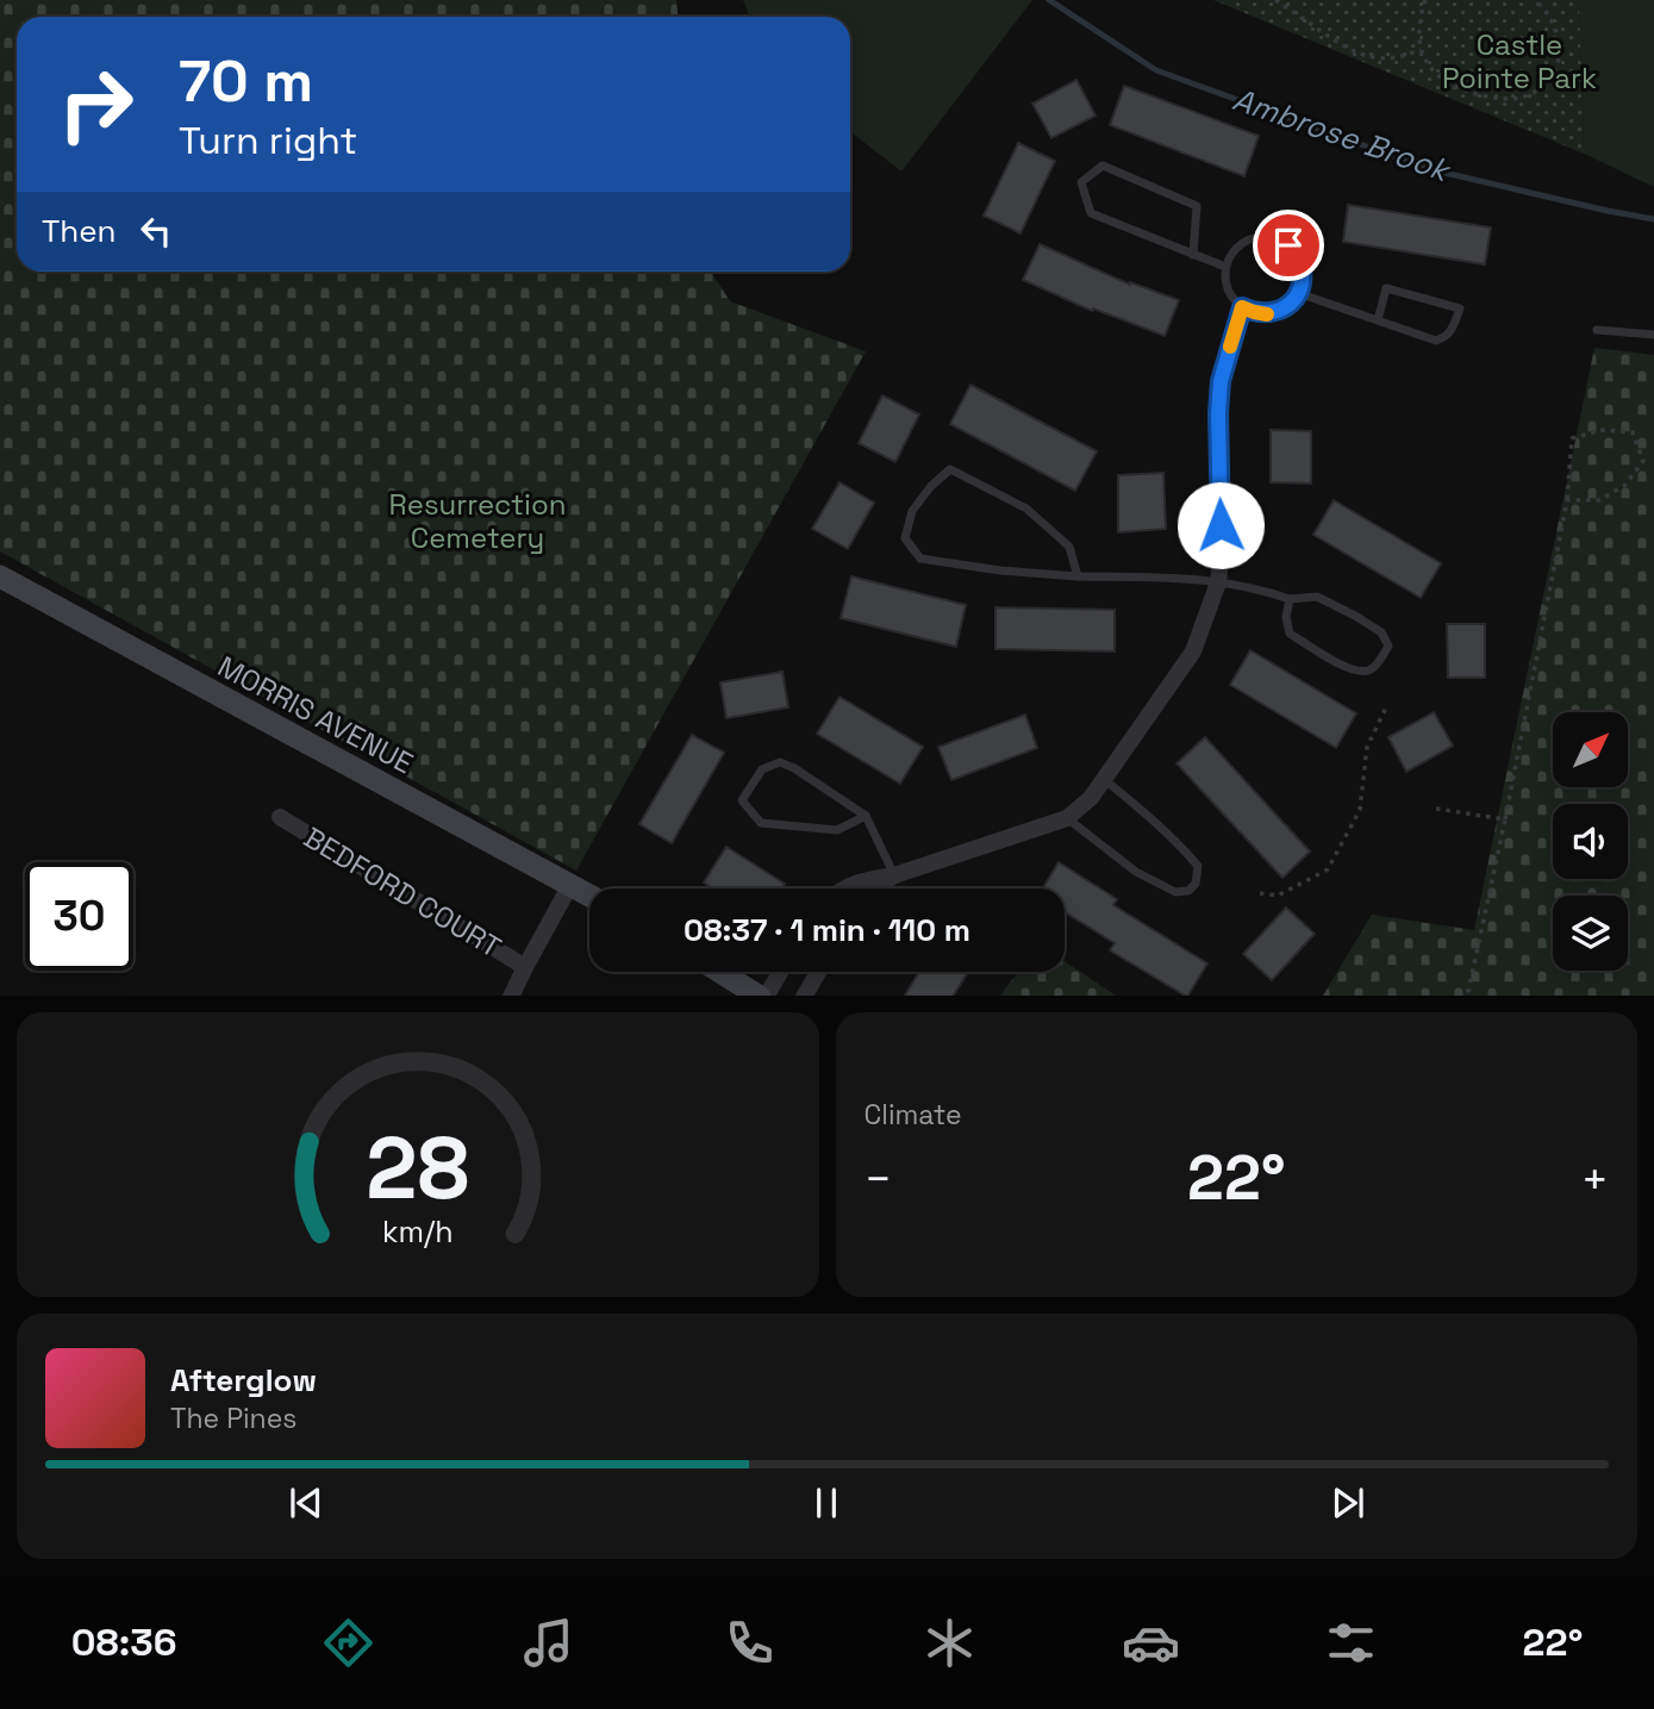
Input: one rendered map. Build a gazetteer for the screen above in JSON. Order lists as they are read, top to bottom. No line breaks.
{"streets":{"street":["MORRIS AVENUE","BEDFORD COURT"]},"water":["Ambrose Brook"],"parks":["Castle Pointe Park","Resurrection Cemetery"],"north":"top right","page":{"turn":["70 m","Turn right"],"then":"Then","limit":"30","trip":"08:37 · 1 min · 110 m","tile":"Climate","heat":["−","22°","+"],"song":["Afterglow","The Pines"],"tabs":["08:36","22°"],"gauge":["28","km/h"]}}
